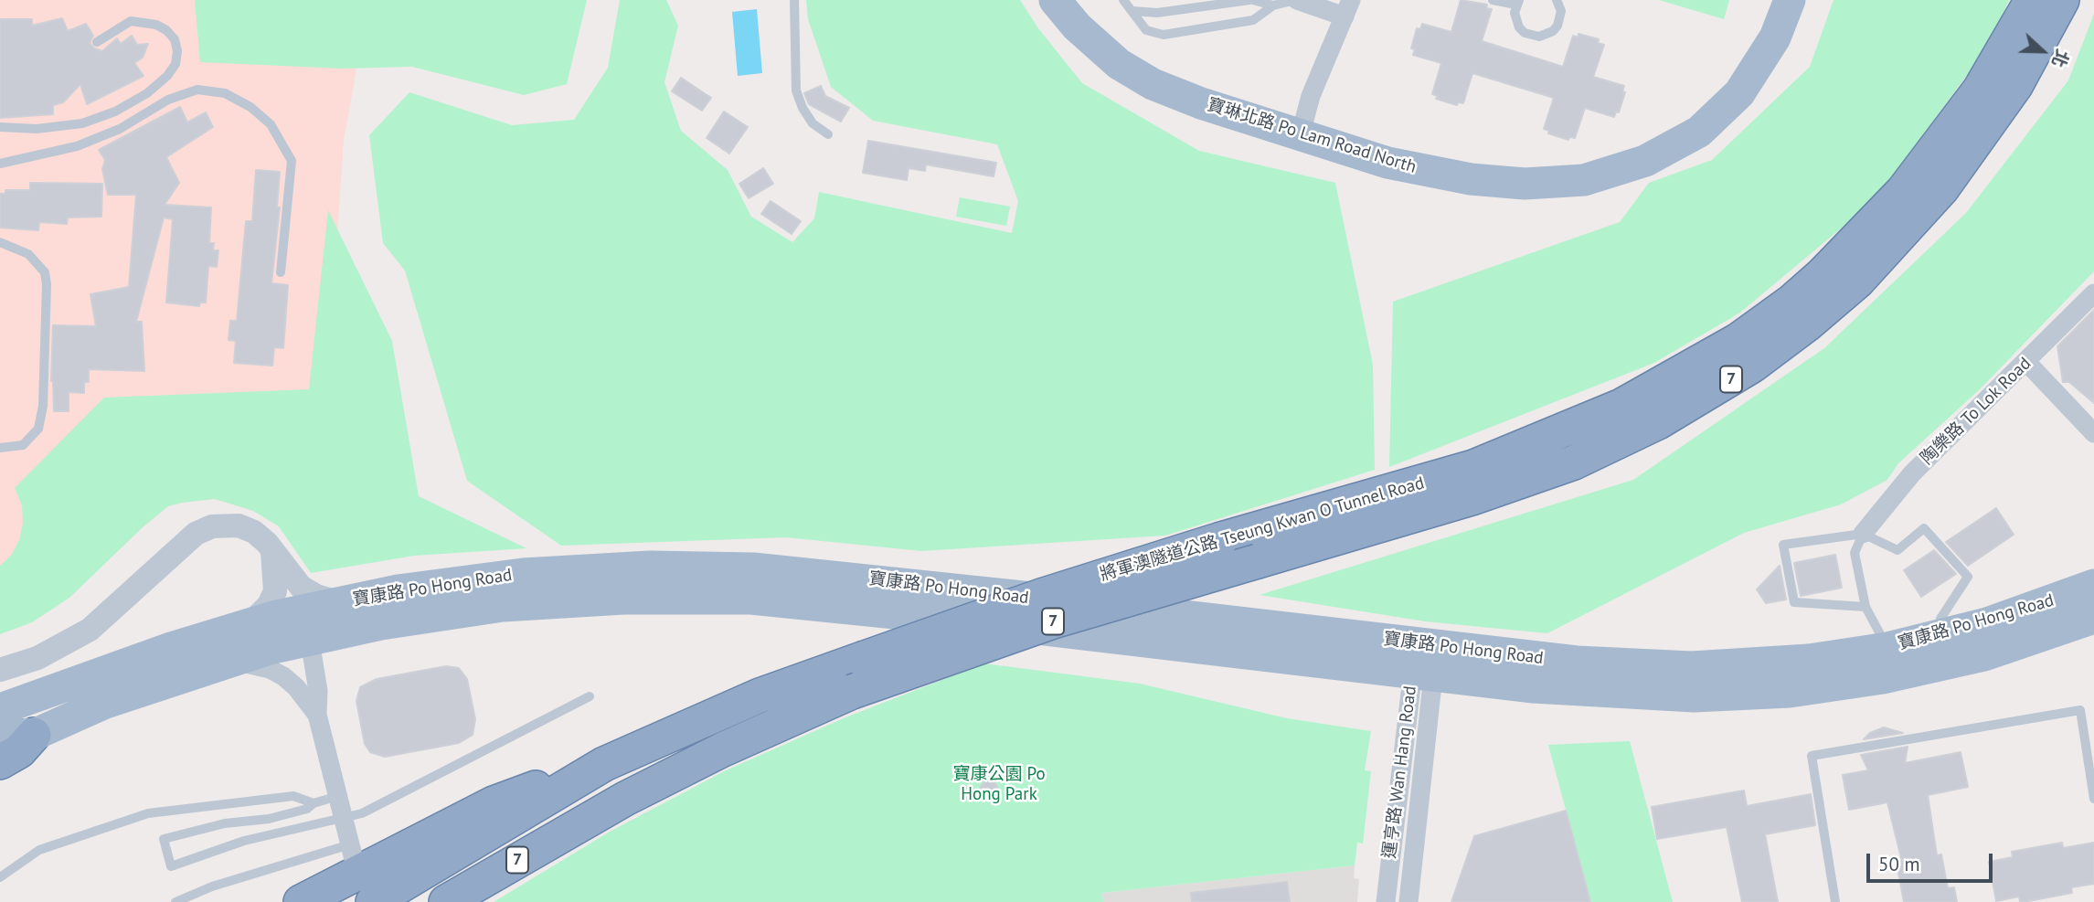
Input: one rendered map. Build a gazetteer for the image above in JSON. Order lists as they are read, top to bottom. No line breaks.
{"streets":{"highway":["7","將軍澳隧道公路 Tseung Kwan O Tunnel Road"],"main road":["寶琳北路 Po Lam Road North","寶康路 Po Hong Road"],"street":["陶樂路 To Lok Road","運亨路 Wan Hang Road"]},"crossings":[["寶康路 Po Hong Road","運亨路 Wan Hang Road"]],"parks":["寶康公園 Po Hong Park"],"scale_bar":"50 m","north":"right"}
